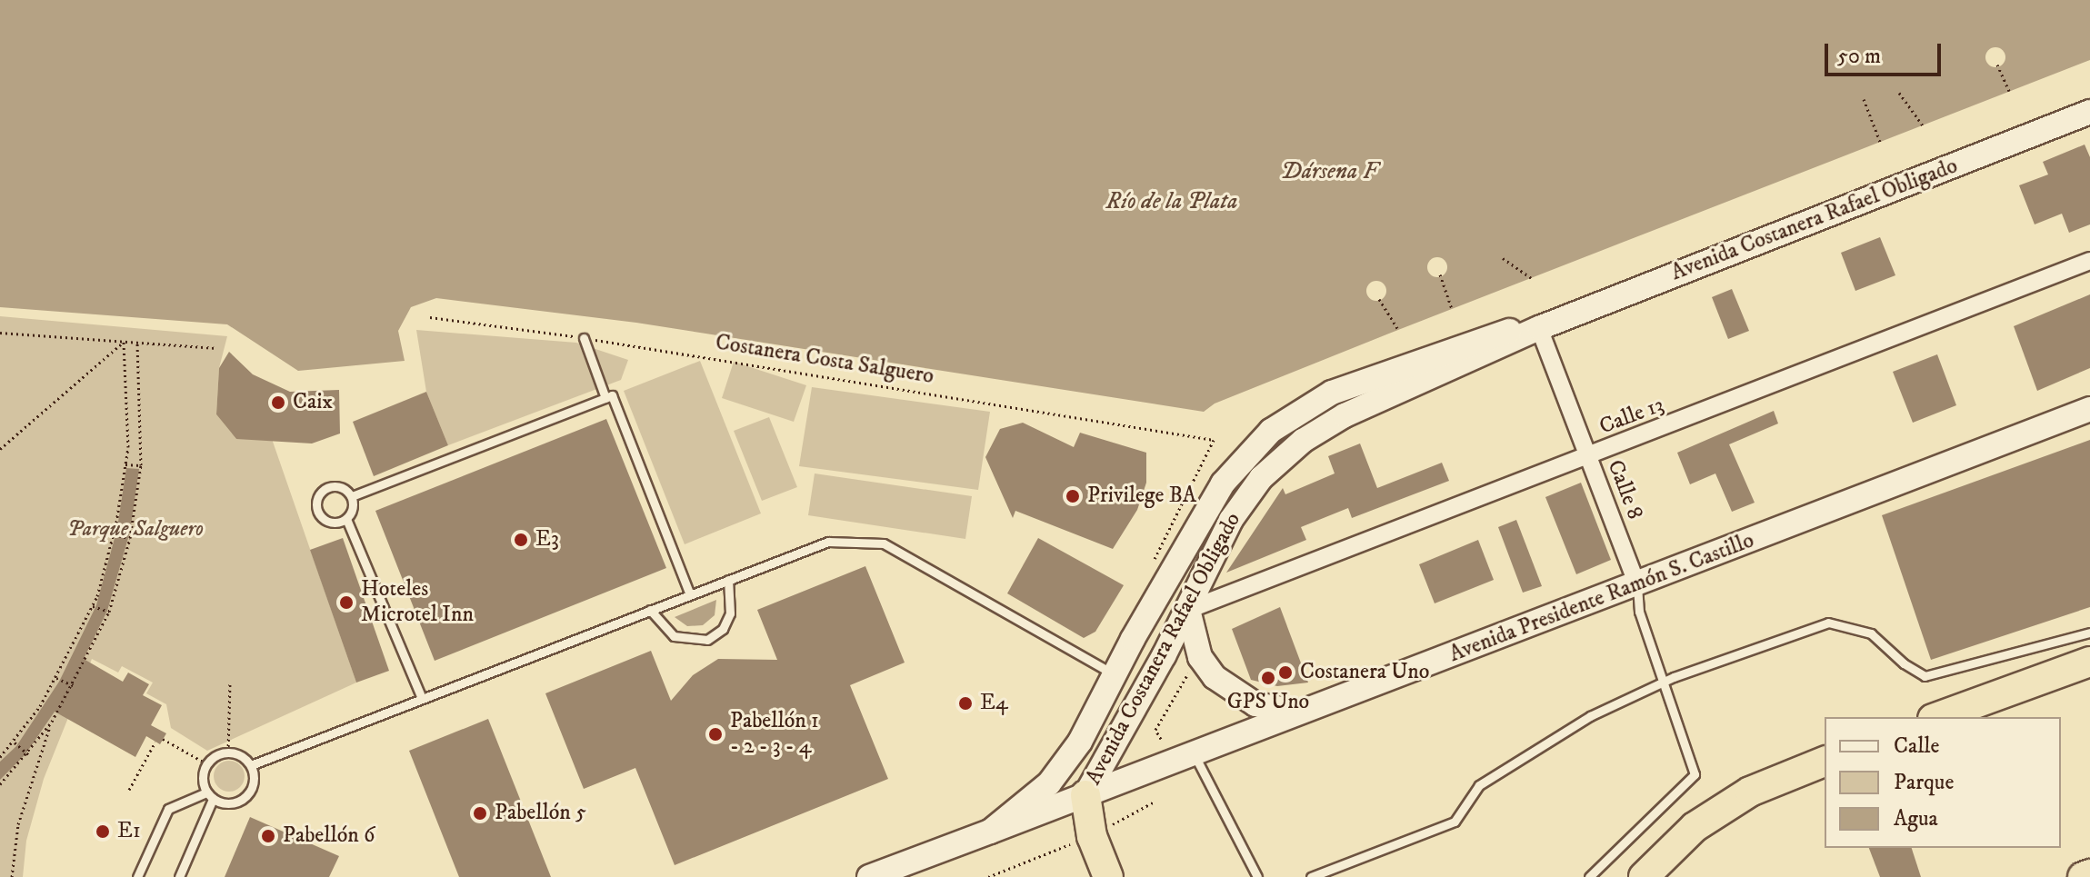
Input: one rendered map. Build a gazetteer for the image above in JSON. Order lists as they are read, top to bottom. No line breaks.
{"streets":{"main road":["Avenida Costanera Rafael Obligado","Avenida Presidente Ramón S. Castillo"],"street":["Calle 13","Calle 8"],"path":["Costanera Costa Salguero"]},"crossings":[["Avenida Costanera Rafael Obligado","Calle 13"],["Avenida Costanera Rafael Obligado","Calle 8"],["Avenida Costanera Rafael Obligado","Avenida Presidente Ramón S. Castillo"],["Calle 13","Calle 8"],["Calle 8","Avenida Presidente Ramón S. Castillo"]],"water":["Dársena F","Río de la Plata"],"parks":["Parque Salguero"],"places":["Caix","Privilege BA","E3","Hoteles Microtel Inn","Costanera Uno","GPS Uno","E4","Pabellón 1 - 2 - 3 - 4","Pabellón 5","E1","Pabellón 6"],"legend":["Calle","Parque","Agua"],"scale_bar":"50 m"}
